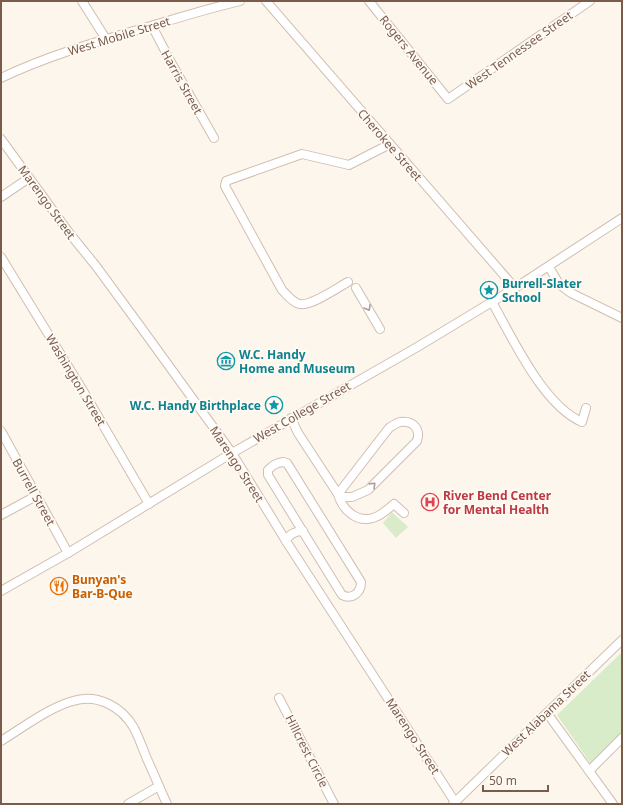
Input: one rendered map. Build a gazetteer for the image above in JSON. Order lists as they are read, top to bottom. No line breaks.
{"streets":{"street":["West Mobile Street","Rogers Avenue","West Tennessee Street","Harris Street","Cherokee Street","Marengo Street","Washington Street","West College Street","Burrell Street","West Alabama Street","Hillcrest Circle"]},"crossings":[["West Mobile Street","Harris Street"],["Rogers Avenue","West Tennessee Street"],["Cherokee Street","West College Street"],["Marengo Street","West College Street"],["Marengo Street","West Alabama Street"],["Washington Street","West College Street"],["West College Street","Burrell Street"]],"places":{"place":["Burrell-Slater School","W.C. Handy Birthplace"],"museum":["W.C. Handy Home and Museum"],"hospital":["River Bend Center for Mental Health"],"restaurant":["Bunyan's Bar-B-Que"]},"scale_bar":"50 m"}
